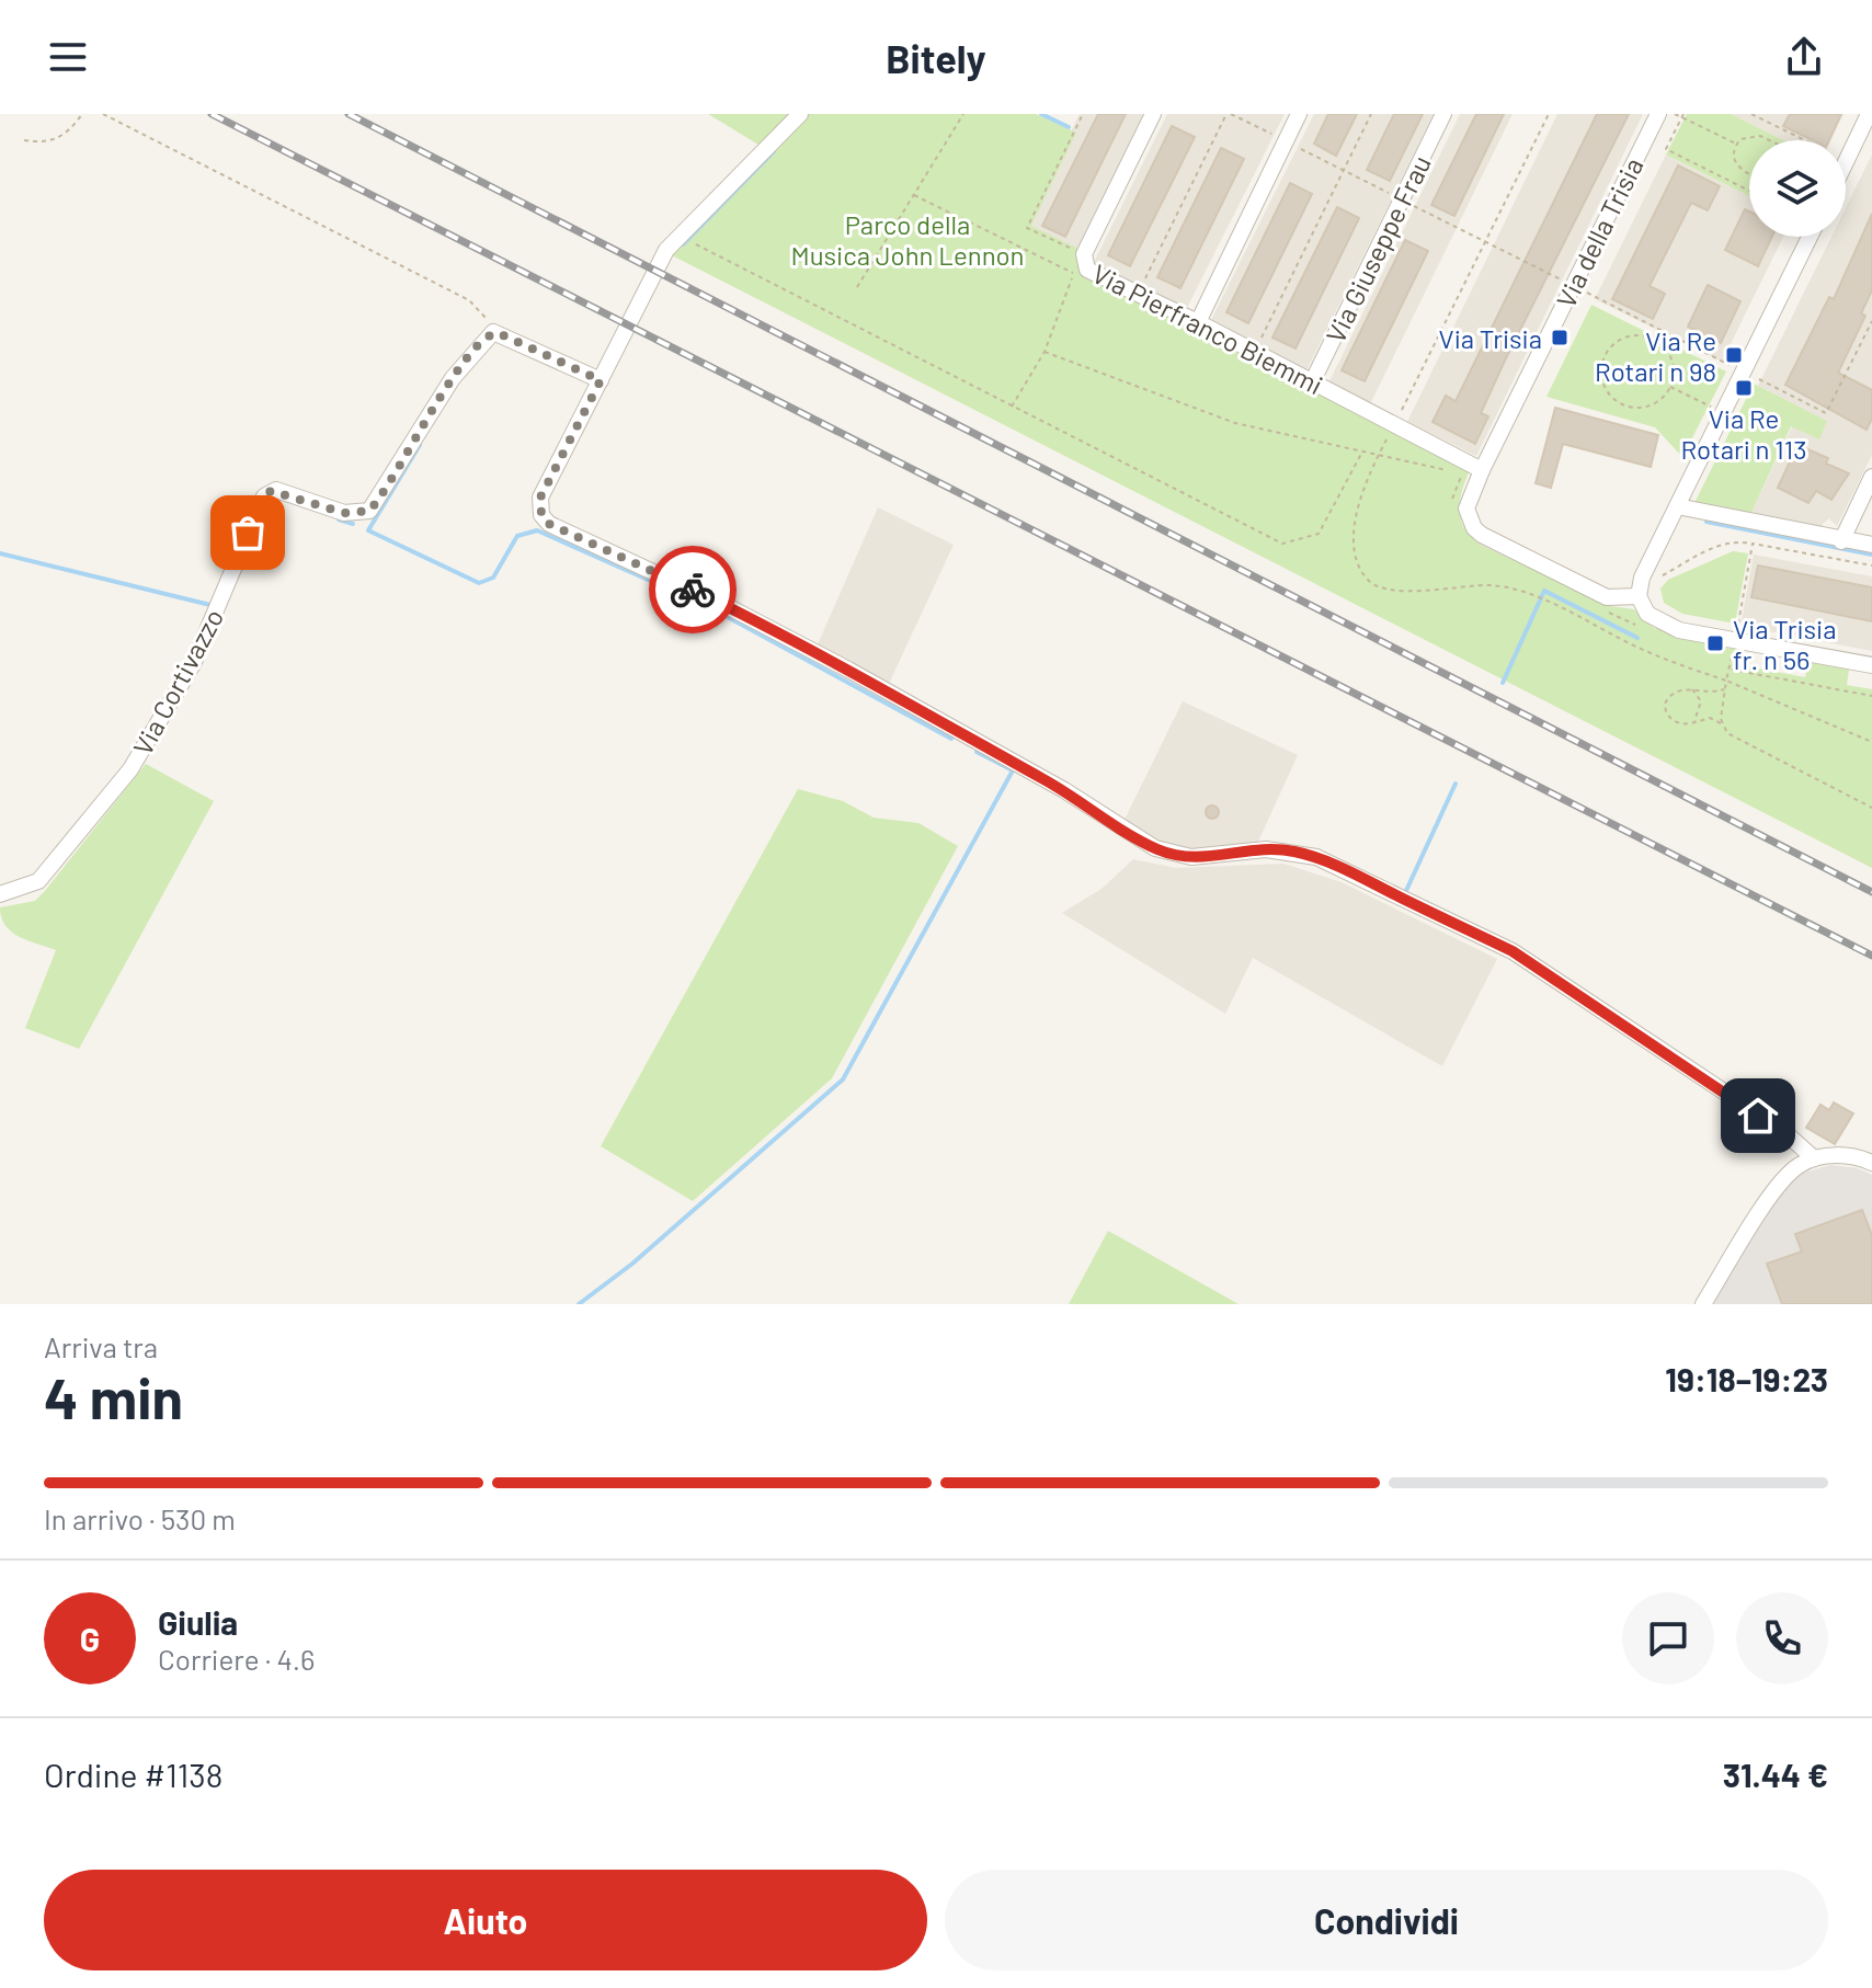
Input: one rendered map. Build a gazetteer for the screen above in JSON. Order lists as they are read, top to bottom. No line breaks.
{"streets":{"street":["Via della Trisia","Via Giuseppe Frau","Via Pierfranco Biemmi","Via Cortivazzo"]},"crossings":[["Via della Trisia","Via Pierfranco Biemmi"],["Via Giuseppe Frau","Via Pierfranco Biemmi"]],"parks":["Parco della Musica John Lennon"],"places":{"transit":["Via Trisia","Via Re Rotari n 98","Via Re Rotari n 113","Via Trisia fr. n 56"]},"page":{"header":"Bitely","heading":["4 min","Arriva tra","19:18–19:23"],"panel":["Giulia","Corriere · 4.6","Ordine #1138","31.44 €"],"bar":"In arrivo · 530 m","round":"G","buttons":["Aiuto","Condividi"]}}
